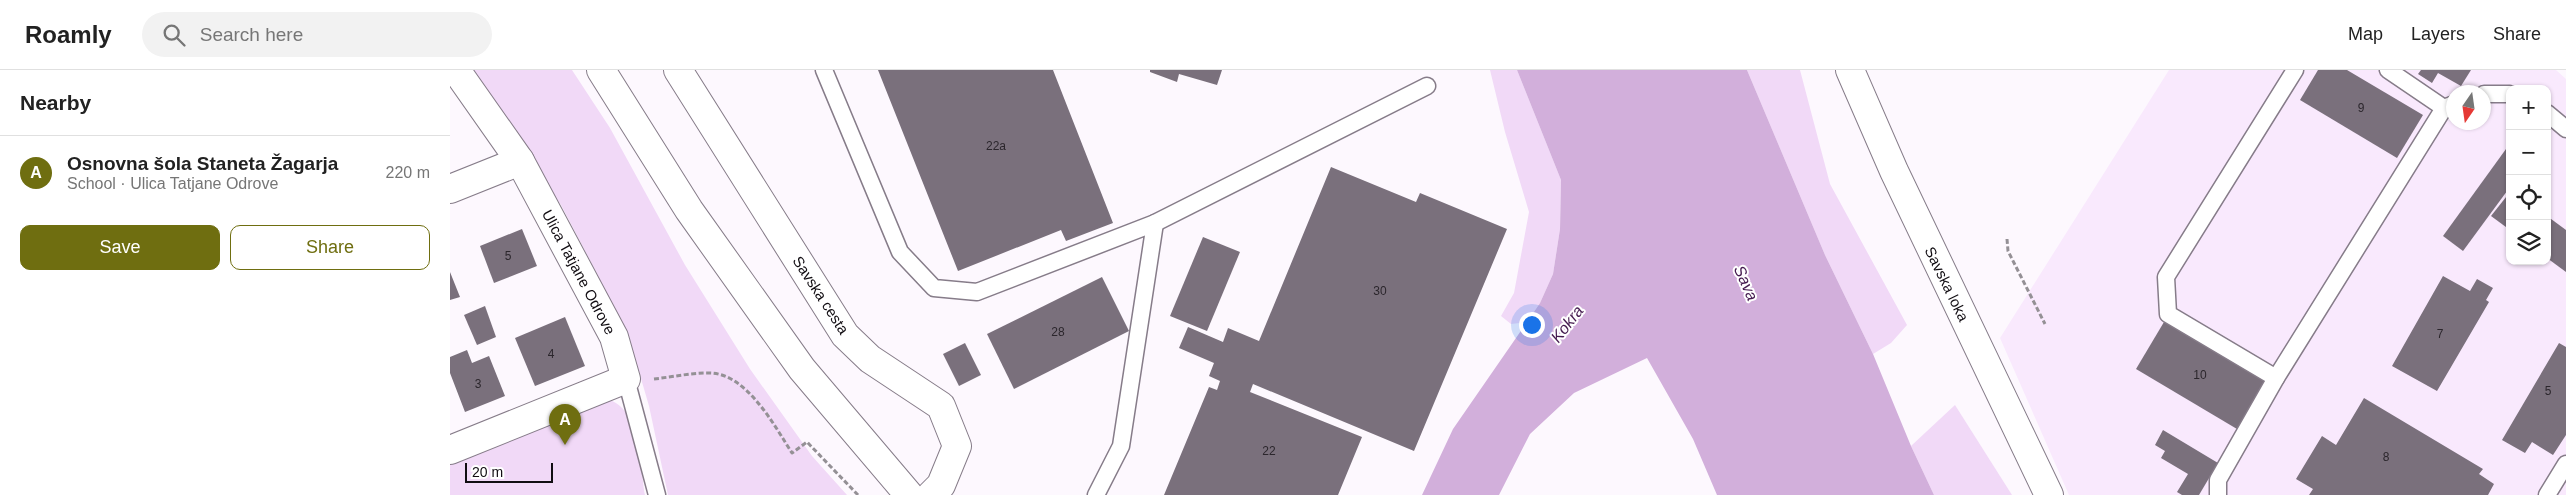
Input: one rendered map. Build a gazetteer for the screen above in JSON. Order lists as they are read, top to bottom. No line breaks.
{"streets":{"street":["Ulica Tatjane Odrove","Savska loka","Savska cesta"]},"water":["Sava","Kokra"],"house_numbers":["9","22a","5","30","28","7","4","10","3","5","22","8"],"scale_bar":"20 m","north":"bottom","page":{"header":"Roamly","search":"Search here","nav":["Map","Layers","Share"],"heading":"Nearby","map_buttons":["+","−"],"list":[{"mark":"A","name":"Osnovna šola Staneta Žagarja","note":"School · Ulica Tatjane Odrove","value":"220 m"}],"buttons":["Save","Share"],"pins":"A","scale":"20 m"}}
